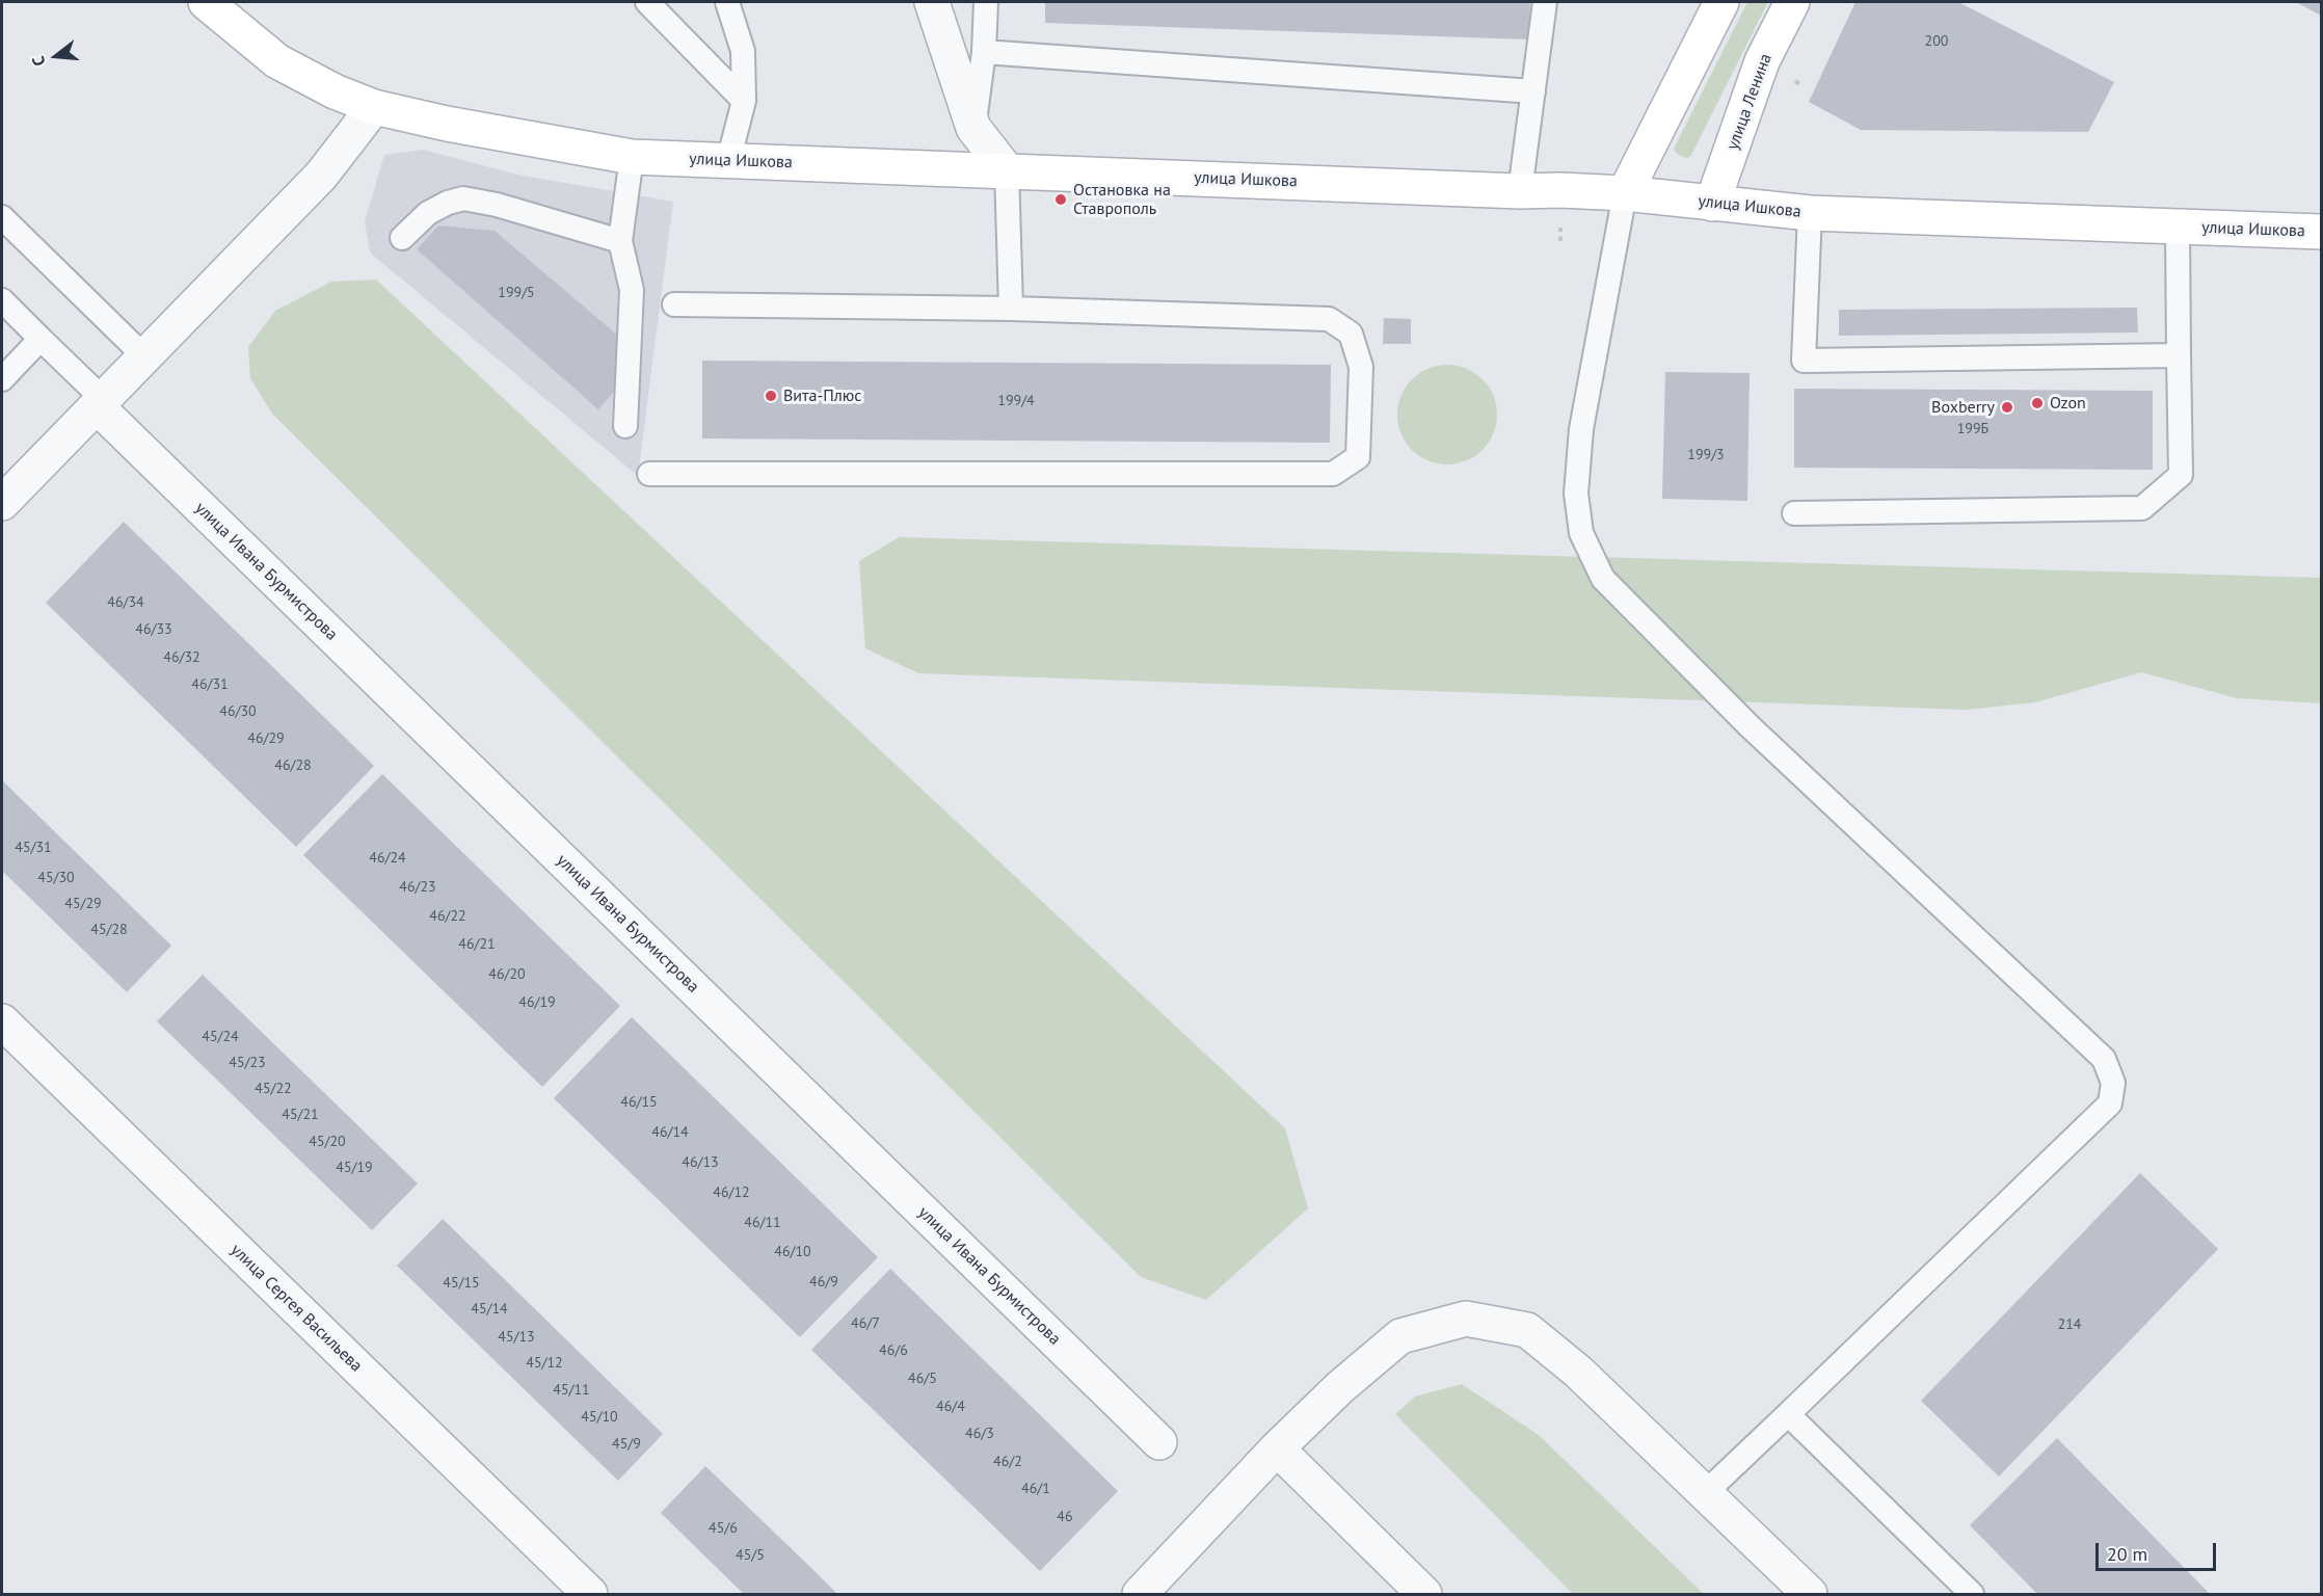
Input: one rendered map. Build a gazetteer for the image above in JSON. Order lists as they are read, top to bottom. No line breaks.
{"streets":{"street":["улица Ленина","улица Ишкова","улица Ивана Бурмистрова","улица Сергея Васильева"]},"crossings":[["улица Ленина","улица Ишкова"]],"places":["Остановка на Ставрополь","Вита-Плюс","Ozon","Boxberry"],"house_numbers":["200","199/5","199/4","199Б","199/3","46/34","46/33","46/32","46/31","46/30","46/29","46/28","45/31","46/24","45/30","46/23","45/29","46/22","45/28","46/21","46/20","46/19","45/24","45/23","45/22","46/15","45/21","46/14","45/20","46/13","45/19","46/12","46/11","46/10","46/9","45/15","45/14","46/7","214","45/13","46/6","45/12","46/5","45/11","46/4","45/10","46/3","45/9","46/2","46/1","46","45/6","45/5"],"scale_bar":"20 m","north":"left"}
